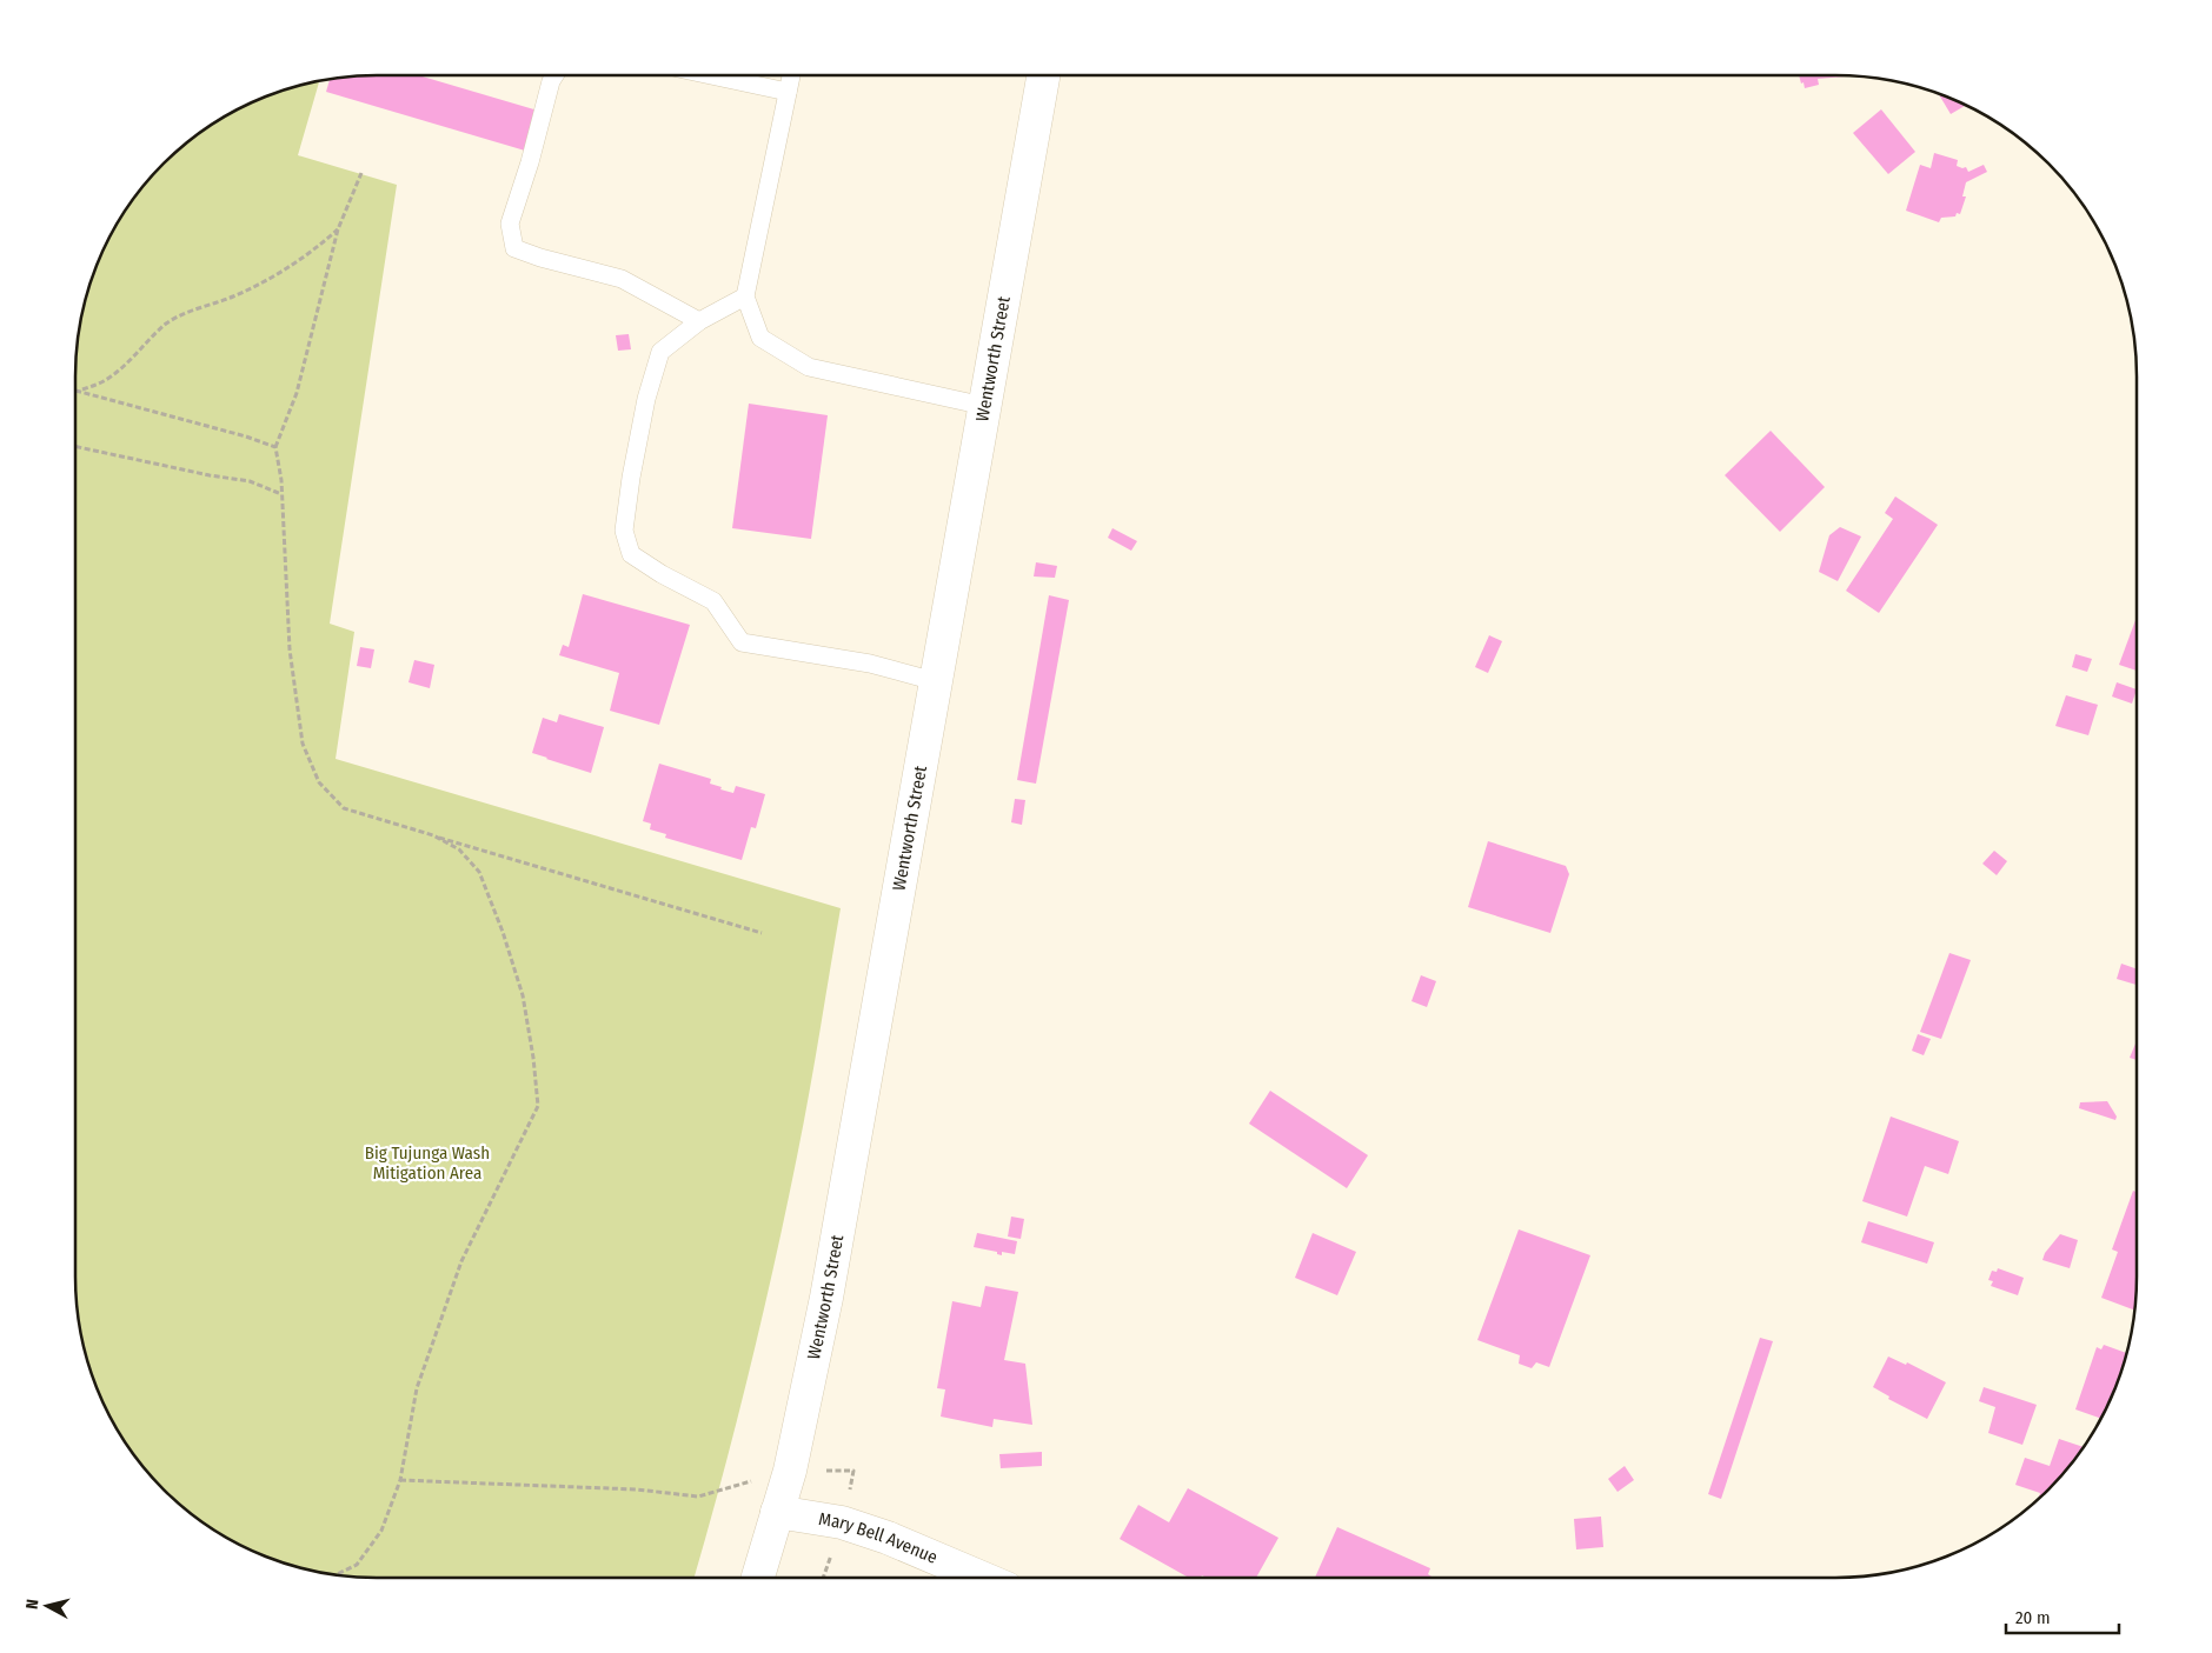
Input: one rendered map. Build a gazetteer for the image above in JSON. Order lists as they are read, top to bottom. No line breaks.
{"streets":{"main road":["Wentworth Street","Mary Bell Avenue"]},"crossings":[["Wentworth Street","Mary Bell Avenue"]],"parks":["Big Tujunga Wash Mitigation Area"],"scale_bar":"20 m","north":"left"}
